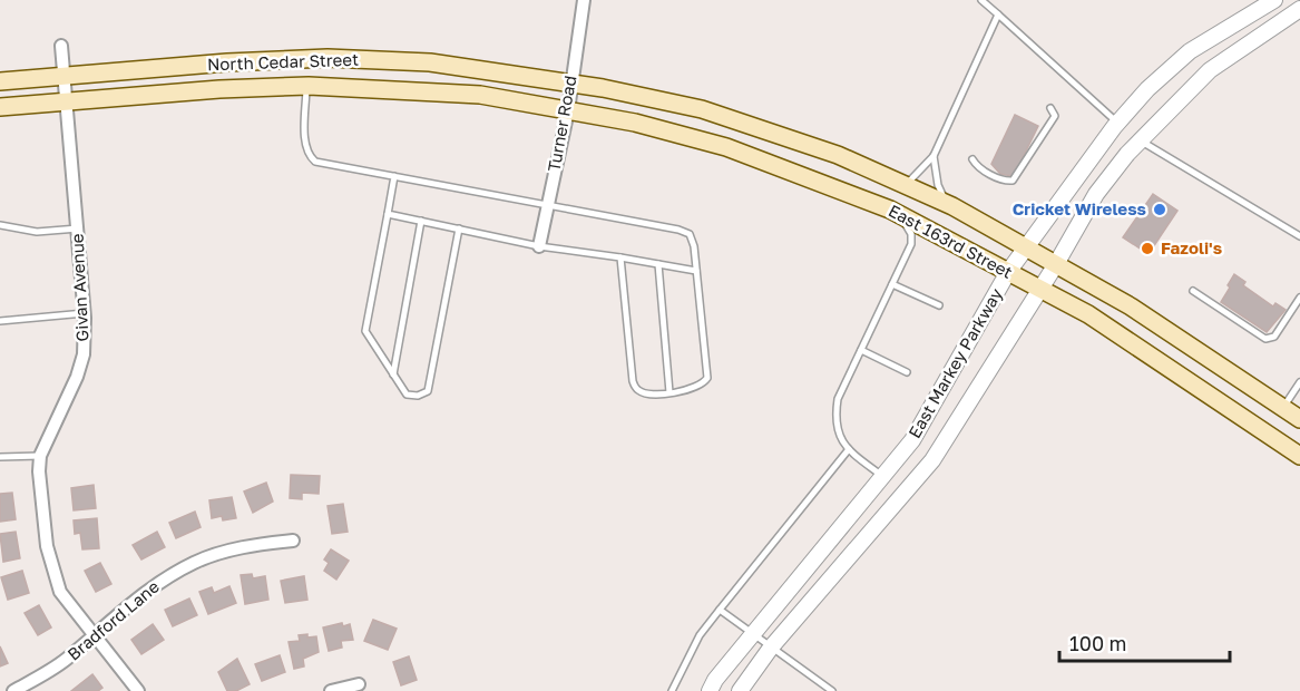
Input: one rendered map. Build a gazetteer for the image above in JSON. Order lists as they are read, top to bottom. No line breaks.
{"streets":{"main road":["North Cedar Street","East 163rd Street"],"street":["Turner Road","Givan Avenue","East Markey Parkway","Bradford Lane"]},"crossings":[["North Cedar Street","Turner Road"],["North Cedar Street","East 163rd Street"],["North Cedar Street","Givan Avenue"],["Turner Road","East 163rd Street"],["East 163rd Street","East Markey Parkway"],["Givan Avenue","Bradford Lane"]],"places":["Cricket Wireless","Fazoli's"],"scale_bar":"100 m"}
